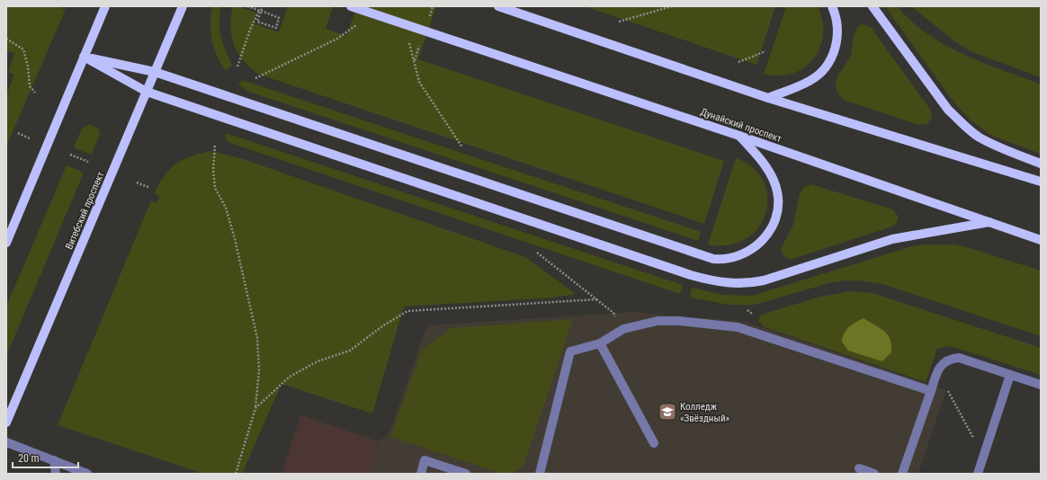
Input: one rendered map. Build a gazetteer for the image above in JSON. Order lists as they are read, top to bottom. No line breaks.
{"streets":{"main road":["Дунайский проспект","Витебский проспект"]},"places":{"school or university":["Колледж «Звёздный»"]},"scale_bar":"20 m"}
